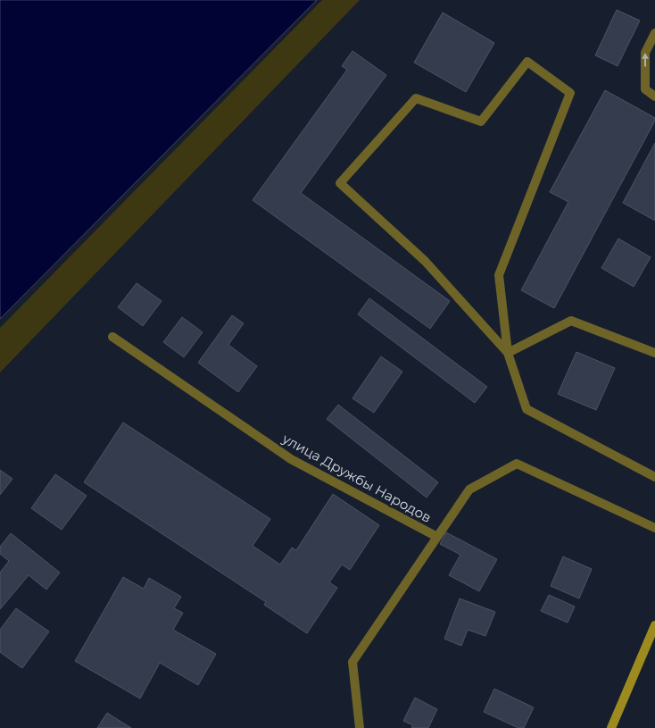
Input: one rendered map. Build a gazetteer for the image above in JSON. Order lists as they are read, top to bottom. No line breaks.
{"streets":{"street":["улица Дружбы Народов"]}}
